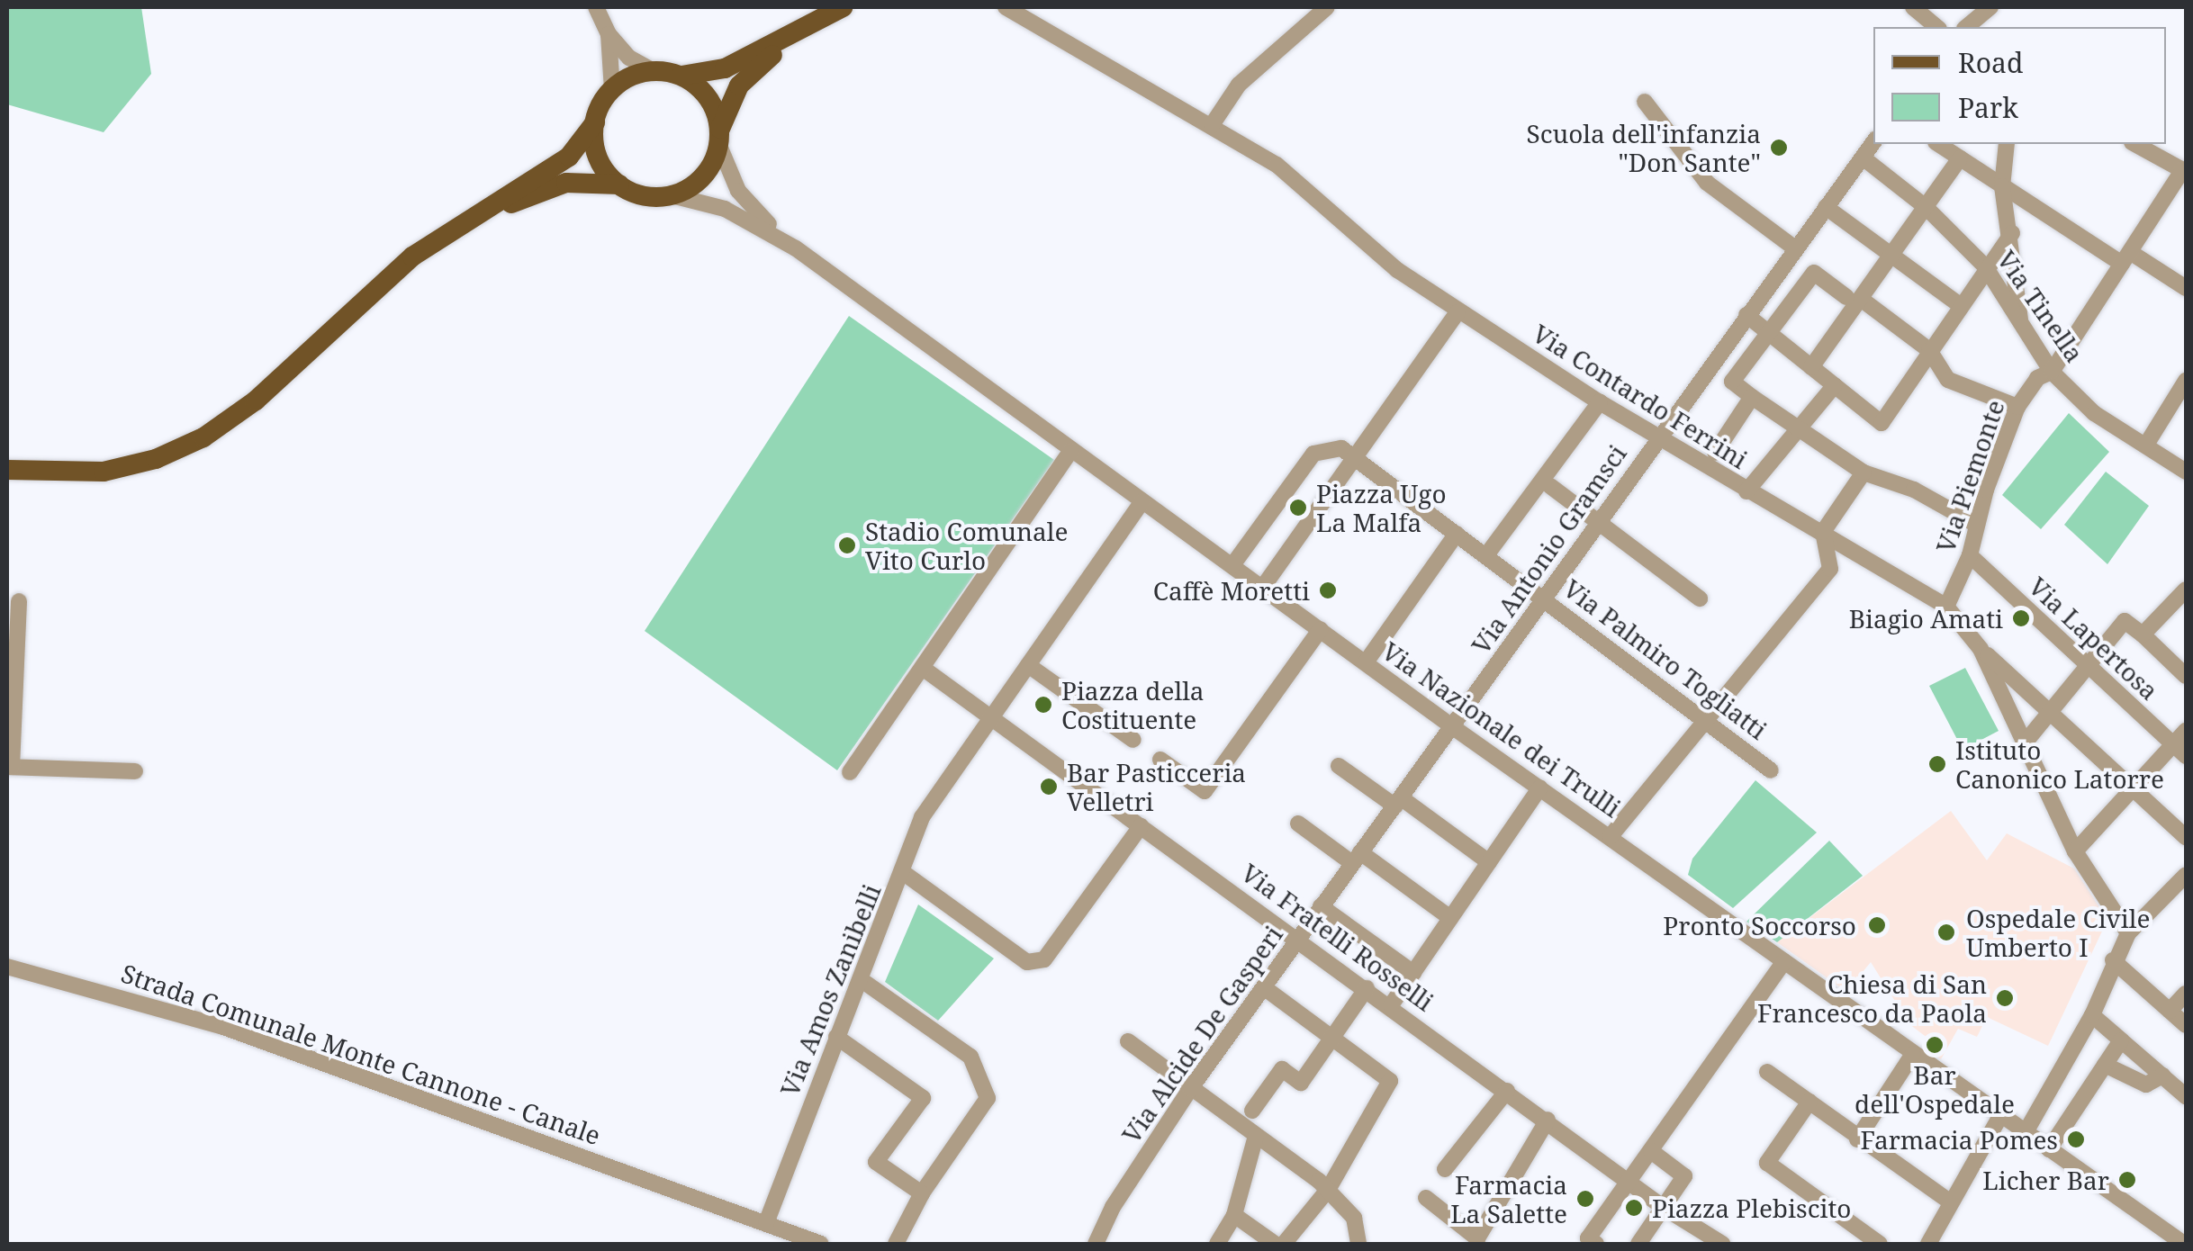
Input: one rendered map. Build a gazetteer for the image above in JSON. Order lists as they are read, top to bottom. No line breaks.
{"streets":{"street":["Via Tinella","Via Contardo Ferrini","Via Piemonte","Via Antonio Gramsci","Via Lapertosa","Via Palmiro Togliatti","Via Nazionale dei Trulli","Via Fratelli Rosselli","Via Amos Zanibelli","Via Alcide De Gasperi","Strada Comunale Monte Cannone - Canale"]},"crossings":[["Via Tinella","Via Piemonte"],["Via Tinella","Via Antonio Gramsci"],["Via Contardo Ferrini","Via Piemonte"],["Via Contardo Ferrini","Via Antonio Gramsci"],["Via Piemonte","Via Lapertosa"],["Via Antonio Gramsci","Via Palmiro Togliatti"],["Via Antonio Gramsci","Via Nazionale dei Trulli"],["Via Antonio Gramsci","Via Alcide De Gasperi"],["Via Nazionale dei Trulli","Via Alcide De Gasperi"],["Via Fratelli Rosselli","Via Amos Zanibelli"],["Via Fratelli Rosselli","Via Alcide De Gasperi"],["Via Amos Zanibelli","Strada Comunale Monte Cannone - Canale"]],"places":["Scuola dell'infanzia \"Don Sante\"","Piazza Ugo La Malfa","Stadio Comunale Vito Curlo","Caffè Moretti","Biagio Amati","Piazza della Costituente","Istituto Canonico Latorre","Bar Pasticceria Velletri","Pronto Soccorso","Ospedale Civile Umberto I","Chiesa di San Francesco da Paola","Bar dell'Ospedale","Farmacia Pomes","Licher Bar","Farmacia La Salette","Piazza Plebiscito"],"legend":["Road","Park"]}
